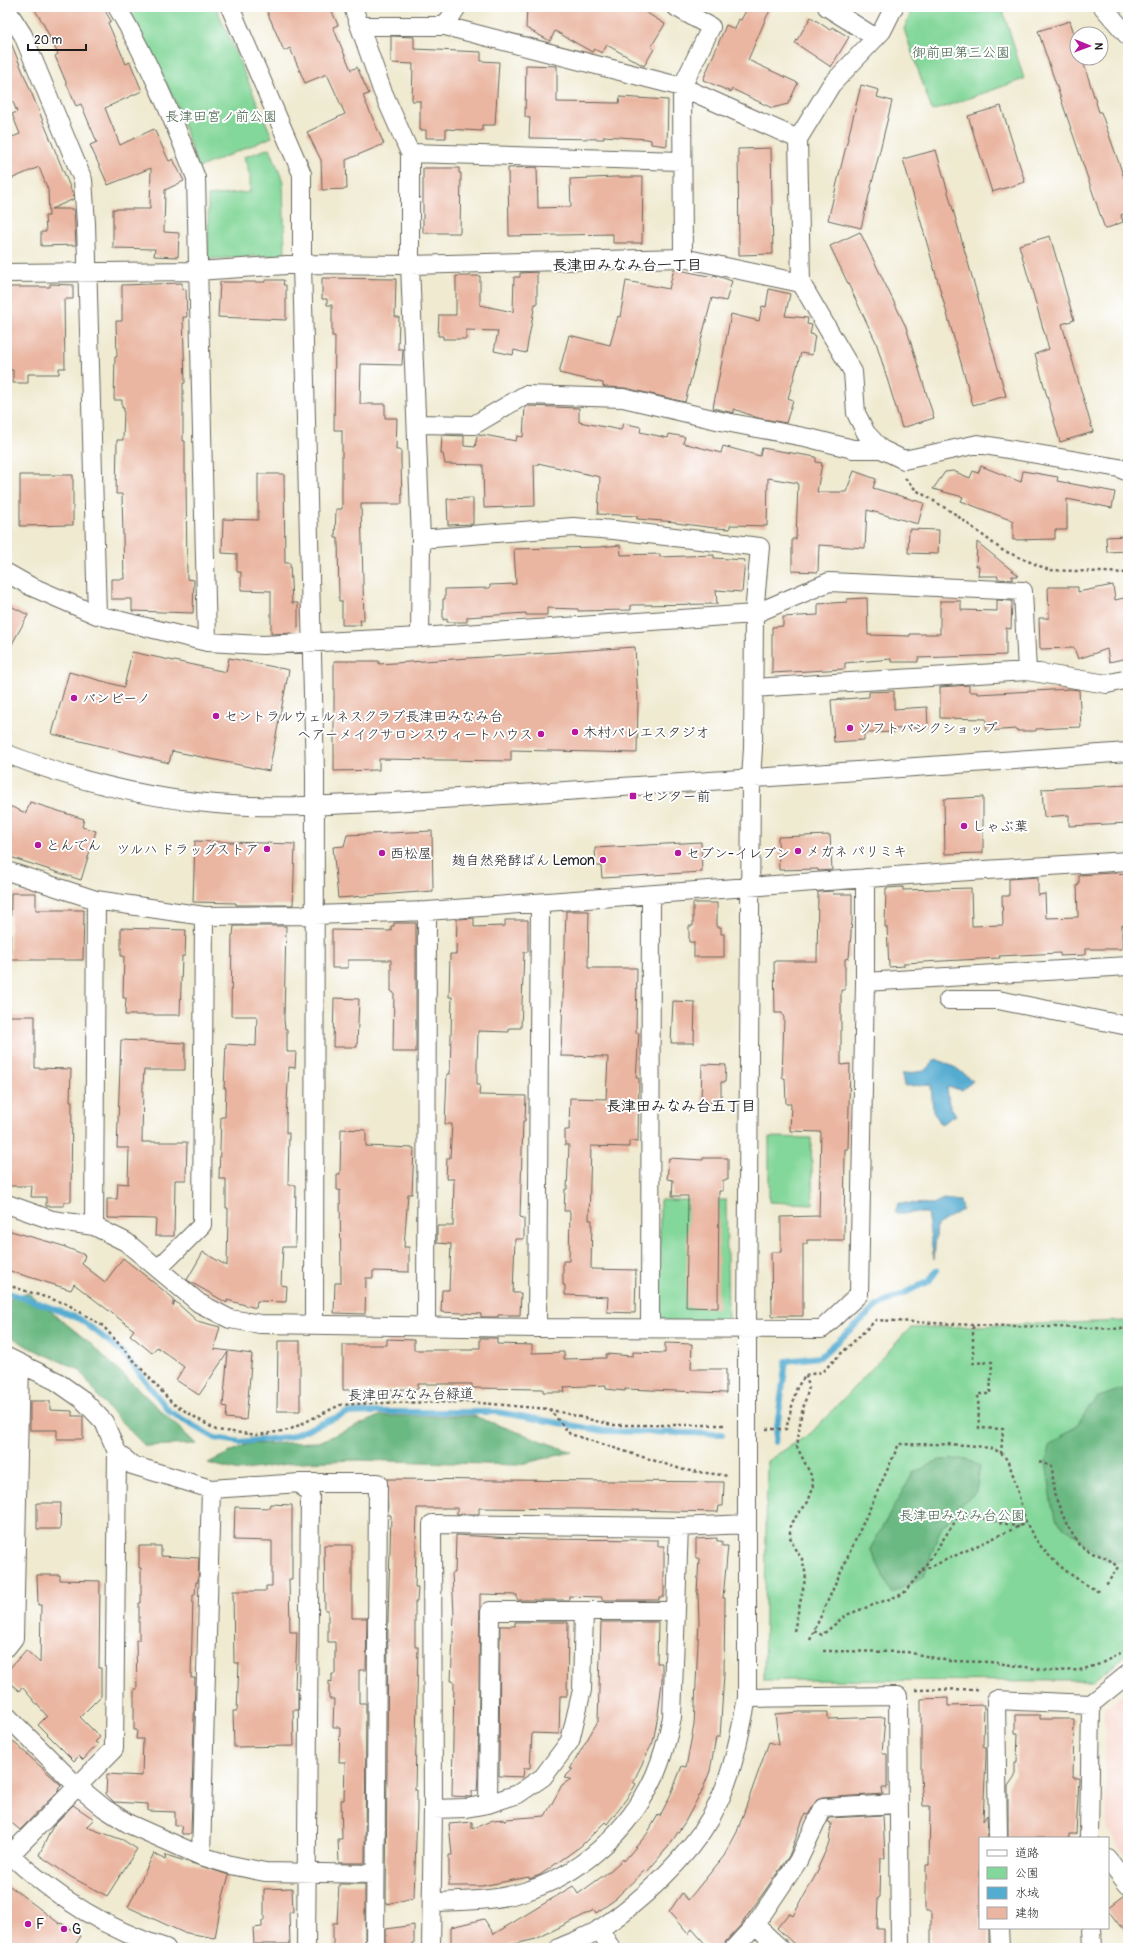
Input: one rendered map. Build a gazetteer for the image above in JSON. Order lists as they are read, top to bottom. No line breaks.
{"streets":{"path":["長津田みなみ台緑道"]},"districts":["長津田みなみ台一丁目","長津田みなみ台五丁目"],"parks":["御前田第三公園","長津田宮ノ前公園","長津田みなみ台公園"],"places":{"other":["バンビーノ","セントラルウェルネスクラブ長津田みなみ台","ソフトバンクショップ","木村バレエスタジオ","ヘアーメイクサロンスウィートハウス","しゃぶ葉","とんでん","ツルハ ドラッグストア","メガネ パリミキ","西松屋","セブン-イレブン","麹自然発酵ぱん Lemon","F","G"],"transit":["センター前"]},"legend":["道路","公園","水域","建物"],"scale_bar":"20 m","north":"right"}
